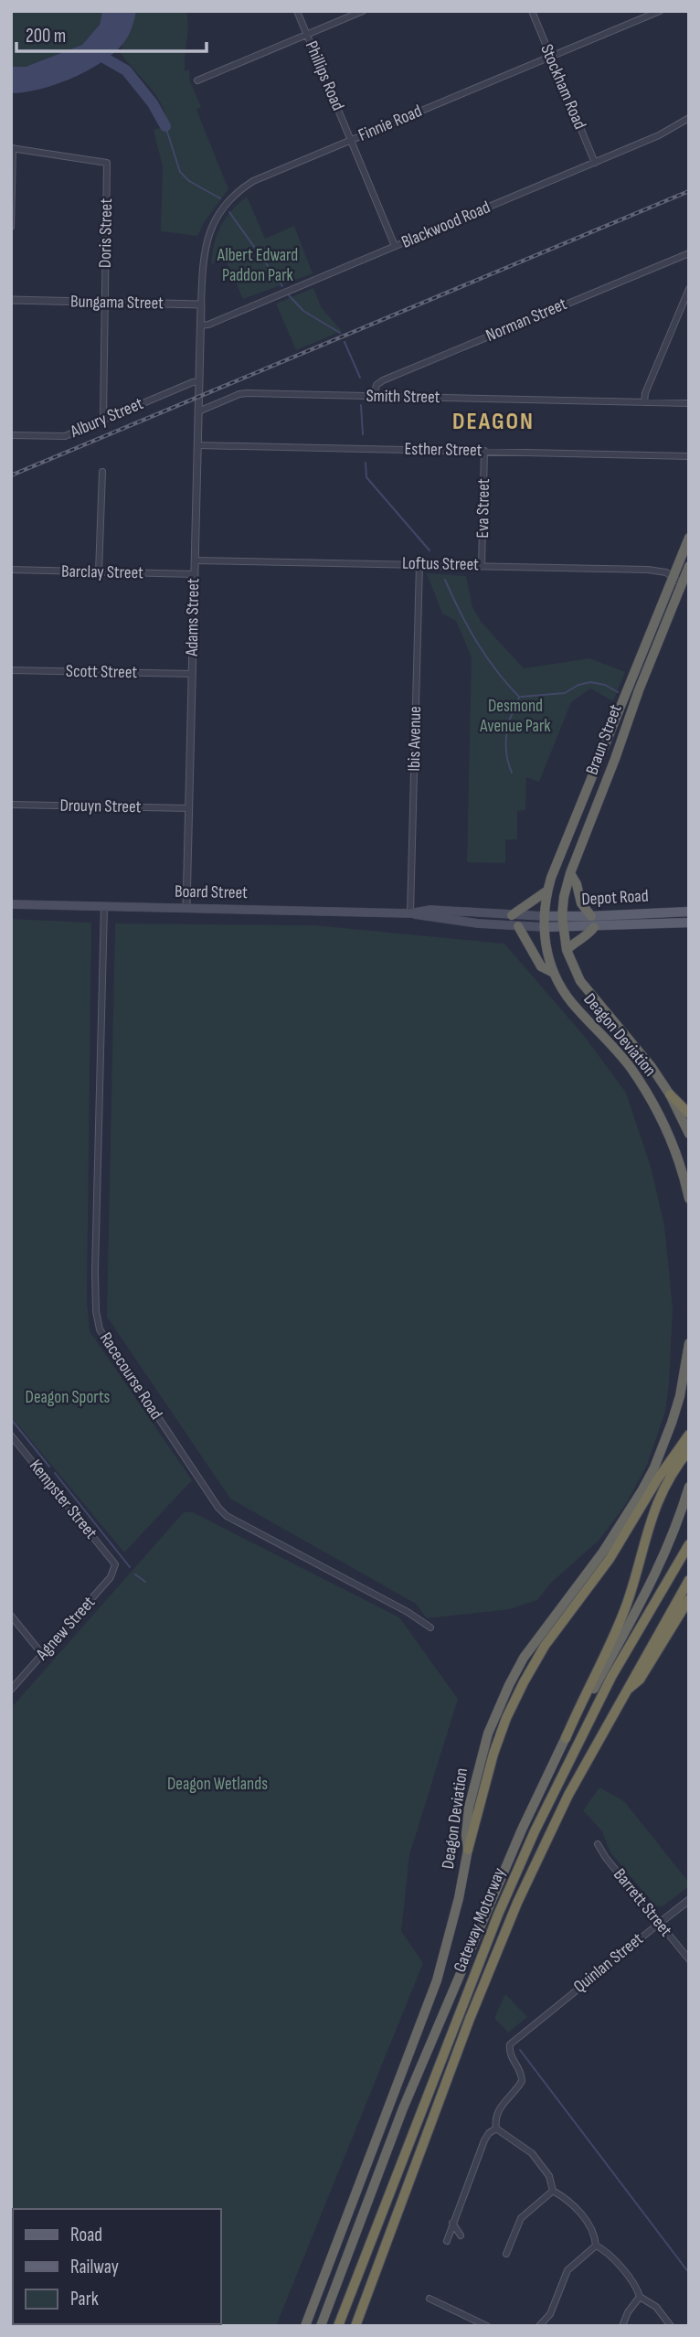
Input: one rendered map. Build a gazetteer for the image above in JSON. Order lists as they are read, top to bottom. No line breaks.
{"streets":{"highway":["Braun Street","Deagon Deviation","Gateway Motorway"],"main road":["Board Street","Depot Road"],"street":["Phillips Road","Stockham Road","Finnie Road","Blackwood Road","Doris Street","Bungama Street","Norman Street","Smith Street","Albury Street","Esther Street","Eva Street","Loftus Street","Barclay Street","Adams Street","Scott Street","Ibis Avenue","Drouyn Street","Racecourse Road","Kempster Street","Agnew Street","Barrett Street","Quinlan Street"]},"crossings":[["Phillips Road","Finnie Road"],["Phillips Road","Blackwood Road"],["Stockham Road","Finnie Road"],["Stockham Road","Blackwood Road"],["Finnie Road","Bungama Street"],["Blackwood Road","Adams Street"],["Doris Street","Bungama Street"],["Doris Street","Albury Street"],["Norman Street","Smith Street"],["Smith Street","Adams Street"],["Albury Street","Adams Street"],["Esther Street","Eva Street"],["Esther Street","Adams Street"],["Eva Street","Loftus Street"],["Loftus Street","Adams Street"],["Loftus Street","Ibis Avenue"],["Loftus Street","Braun Street"],["Barclay Street","Adams Street"],["Adams Street","Scott Street"],["Adams Street","Drouyn Street"],["Adams Street","Board Street"],["Ibis Avenue","Board Street"],["Braun Street","Depot Road"],["Braun Street","Deagon Deviation"],["Board Street","Depot Road"],["Board Street","Deagon Deviation"],["Board Street","Racecourse Road"],["Depot Road","Deagon Deviation"],["Kempster Street","Agnew Street"],["Barrett Street","Quinlan Street"]],"districts":["DEAGON"],"parks":["Albert Edward Paddon Park","Desmond Avenue Park","Deagon Sports","Deagon Wetlands"],"legend":["Road","Railway","Park"],"scale_bar":"200 m"}
